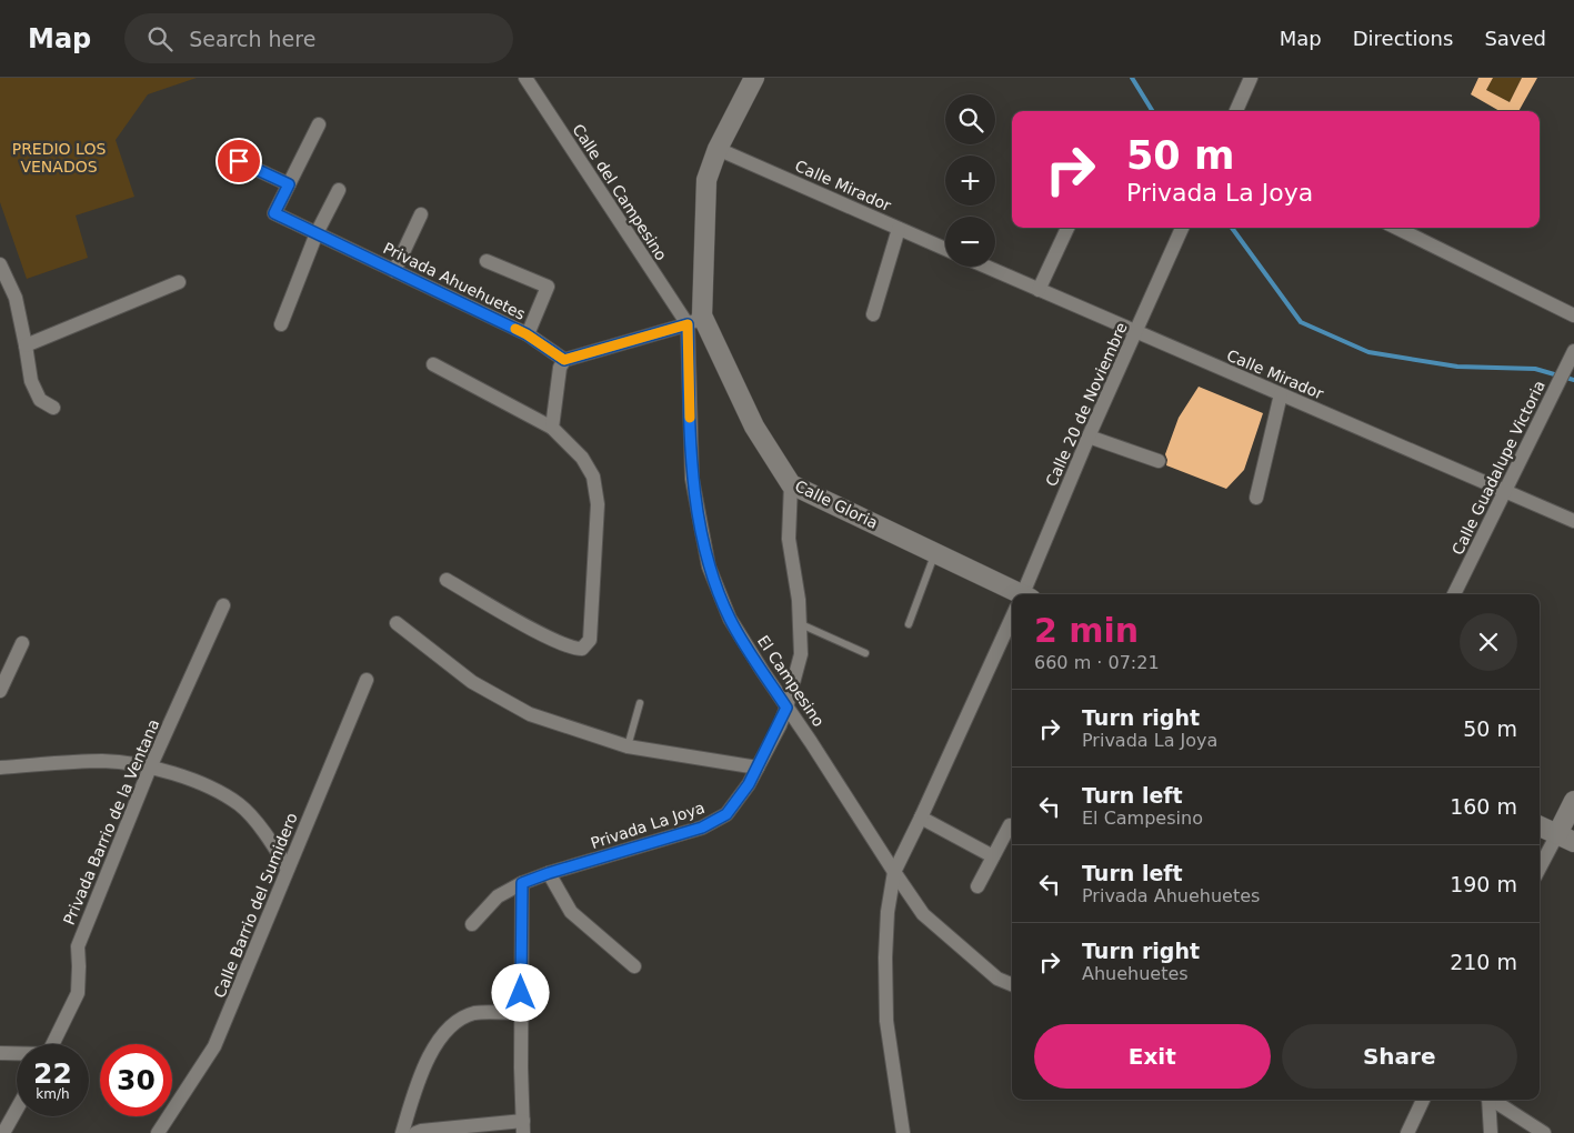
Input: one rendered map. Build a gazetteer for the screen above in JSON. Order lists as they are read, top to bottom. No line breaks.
{"streets":{"main road":["Calle Gloria"],"street":["Calle Mirador","Calle del Campesino","Privada Ahuehuetes","Calle 20 de Noviembre","Calle Guadalupe Victoria","El Campesino","Privada Barrio de la Ventana","Privada La Joya","Calle Barrio del Sumidero"]},"crossings":[["Calle Mirador","Calle 20 de Noviembre"],["Calle Mirador","Calle Guadalupe Victoria"],["Calle del Campesino","Calle Gloria"],["Calle del Campesino","El Campesino"],["Calle 20 de Noviembre","El Campesino"],["Calle Gloria","El Campesino"],["Calle Gloria","Privada La Joya"],["El Campesino","Privada La Joya"]],"parks":["PREDIO LOS VENADOS"],"page":{"header":"Map","search":"Search here","nav":["Map","Directions","Saved"],"map_buttons":["+","−"],"turn":["50 m","Privada La Joya"],"heading":["2 min","660 m · 07:21"],"list":[{"name":"Turn right","note":"Privada La Joya","value":"50 m"},{"name":"Turn left","note":"El Campesino","value":"160 m"},{"name":"Turn left","note":"Privada Ahuehuetes","value":"190 m"},{"name":"Turn right","note":"Ahuehuetes","value":"210 m"}],"buttons":["Exit","Share"],"speed":"22 km/h","limit":"30"}}
